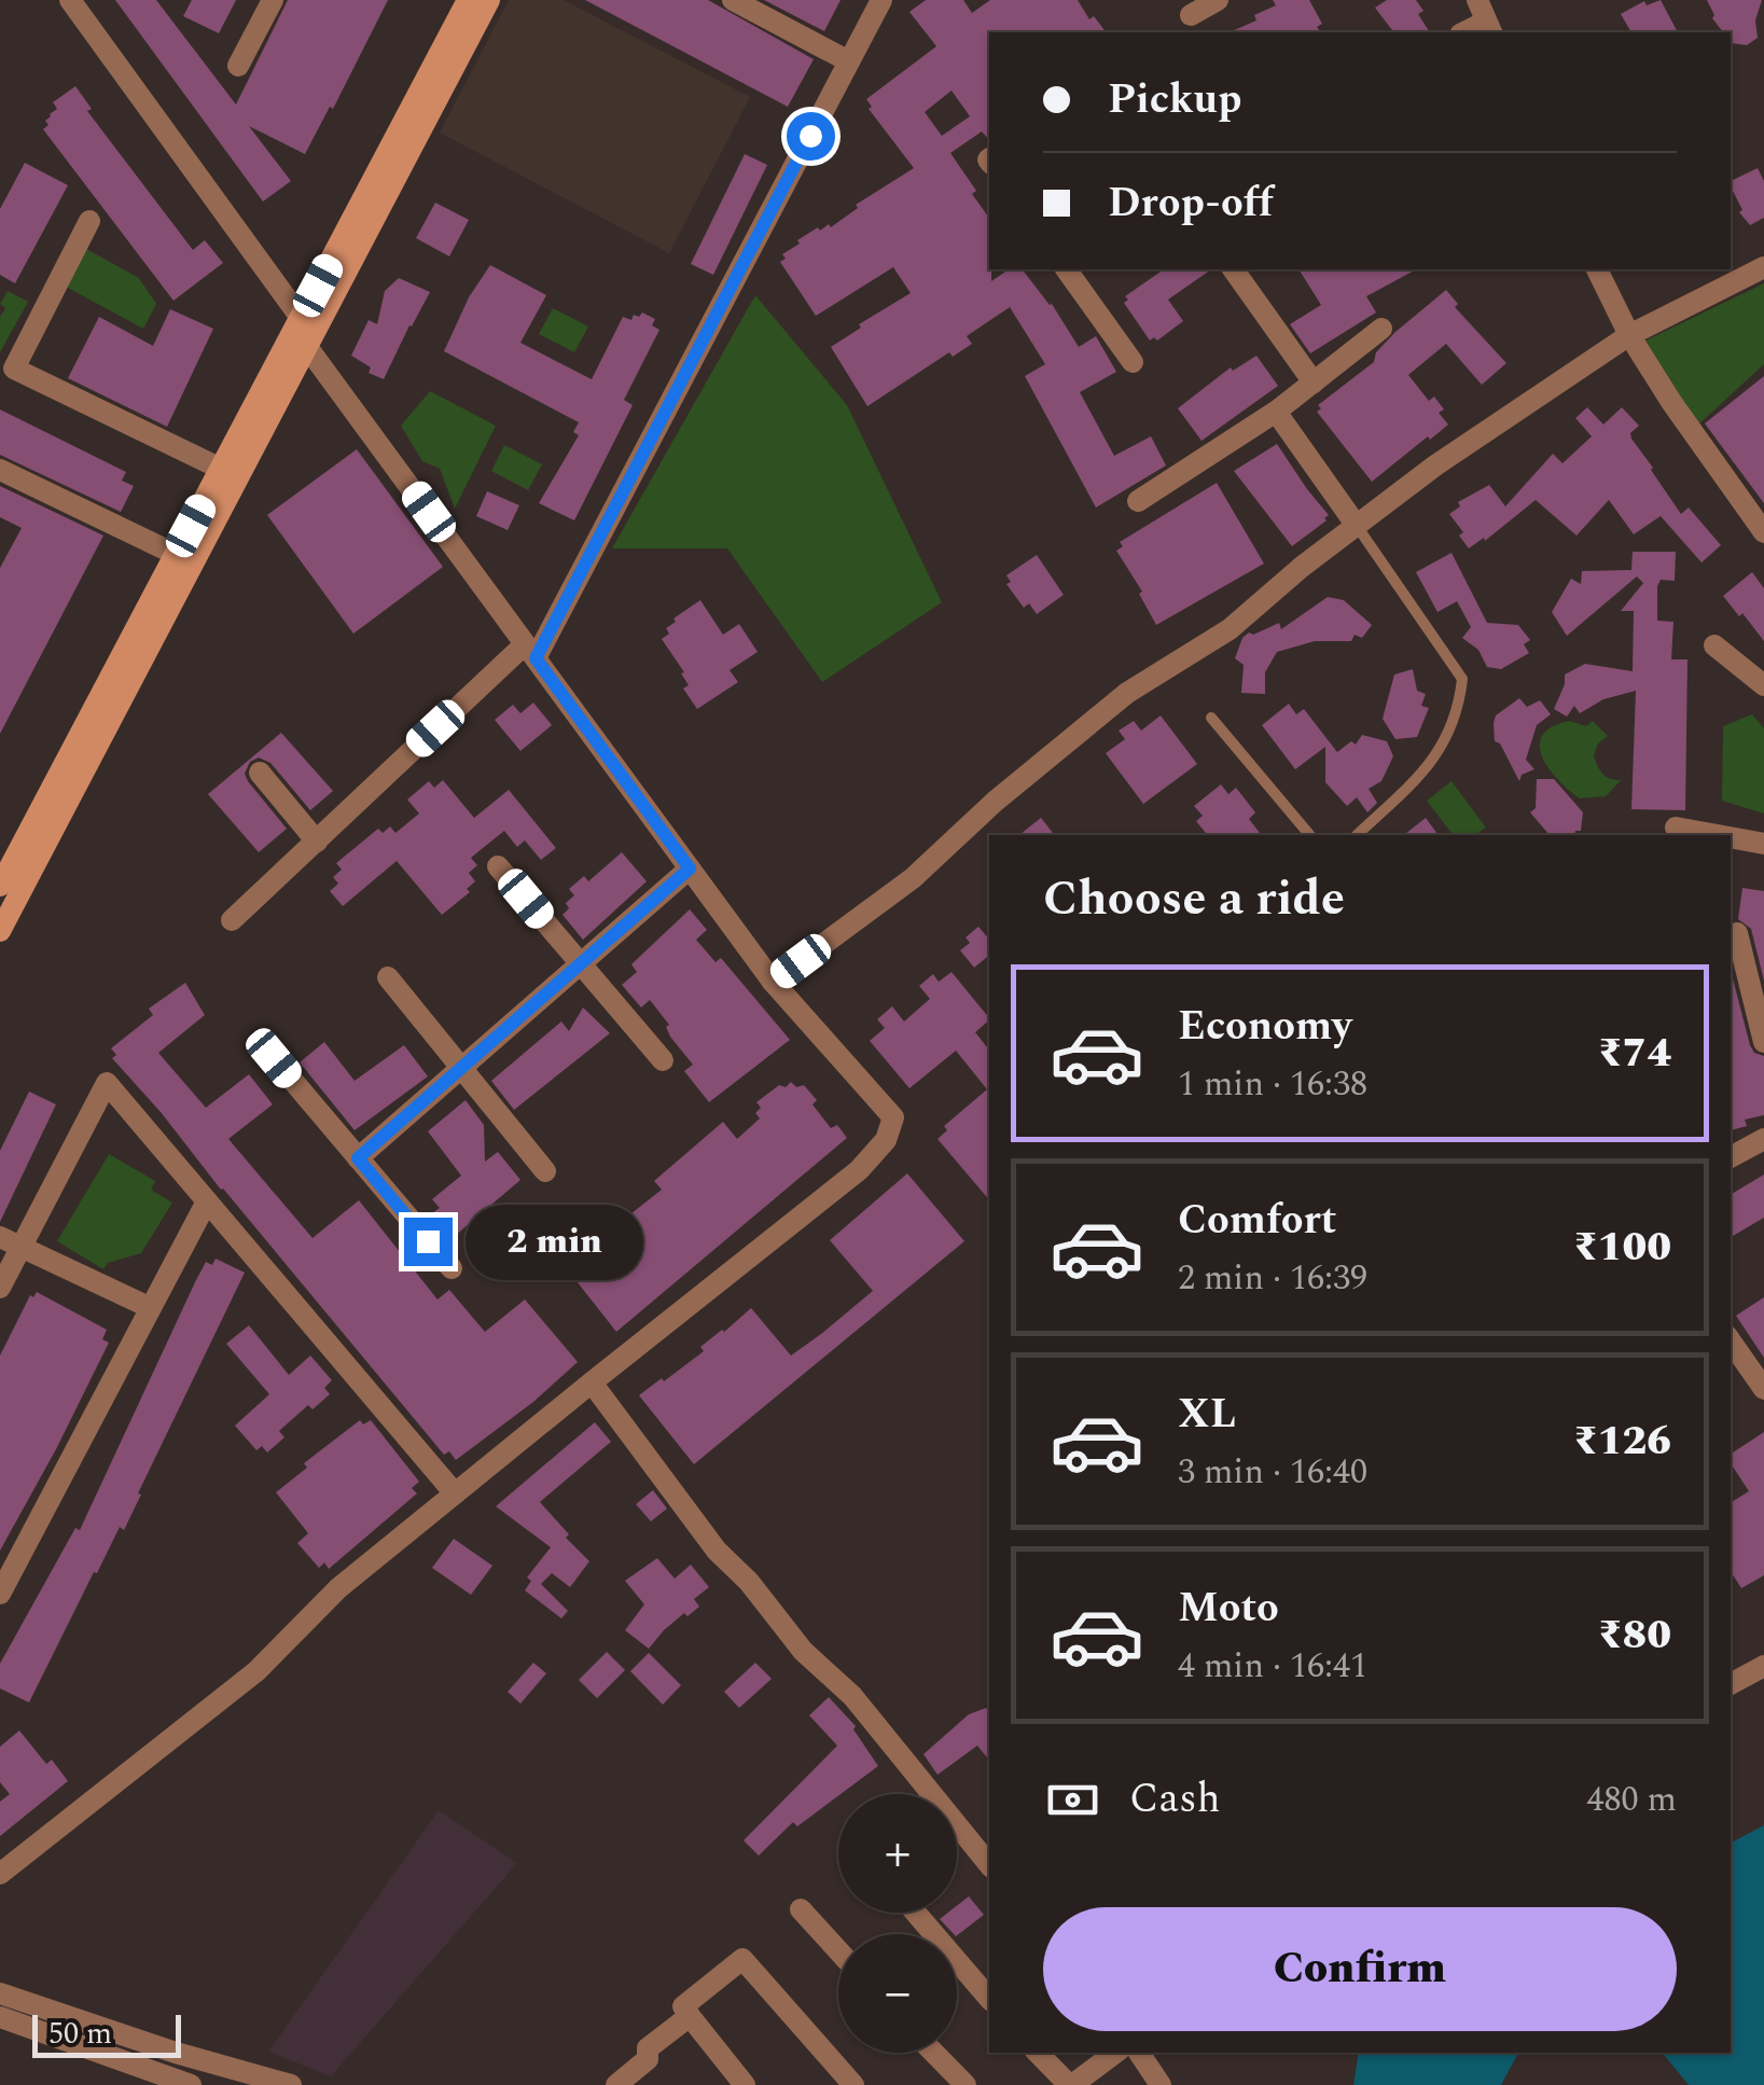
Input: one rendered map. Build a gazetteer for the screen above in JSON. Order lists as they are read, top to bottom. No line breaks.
{"scale_bar":"50 m","page":{"banner":["Pickup","Drop-off"],"heading":"Choose a ride","list":[{"name":"Economy","note":"1 min · 16:38","value":"₹74"},{"name":"Comfort","note":"2 min · 16:39","value":"₹100"},{"name":"XL","note":"3 min · 16:40","value":"₹126"},{"name":"Moto","note":"4 min · 16:41","value":"₹80"}],"bubble":"2 min","pay":["Cash","480 m"],"map_buttons":["+","−"],"buttons":"Confirm","scale":"50 m"}}
